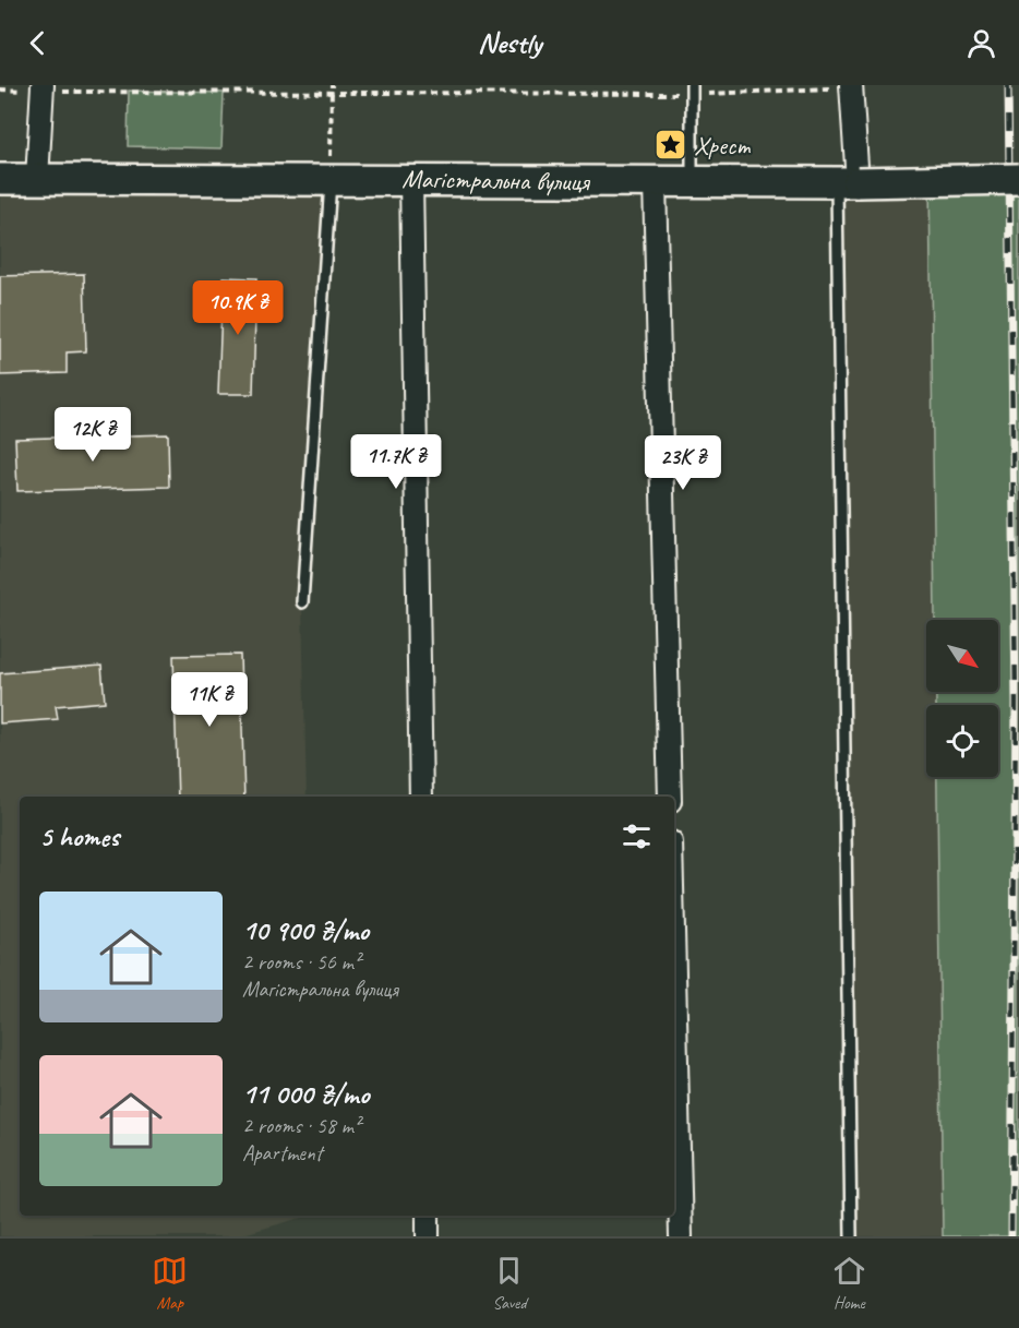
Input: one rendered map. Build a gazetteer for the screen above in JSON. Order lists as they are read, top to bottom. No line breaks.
{"streets":{"main road":["Магістральна вулиця"]},"places":{"place":["Хрест"]},"north":"bottom right","page":{"header":"Nestly","price":["10.9K ₴","12K ₴","11.7K ₴","23K ₴","11K ₴"],"heading":"5 homes","list":[{"name":"10 900 ₴/mo","note":"2 rooms · 56 m² · Магістральна вулиця"},{"name":"11 000 ₴/mo","note":"2 rooms · 58 m² · Apartment"}],"tabs":["Map","Saved","Home"]}}
